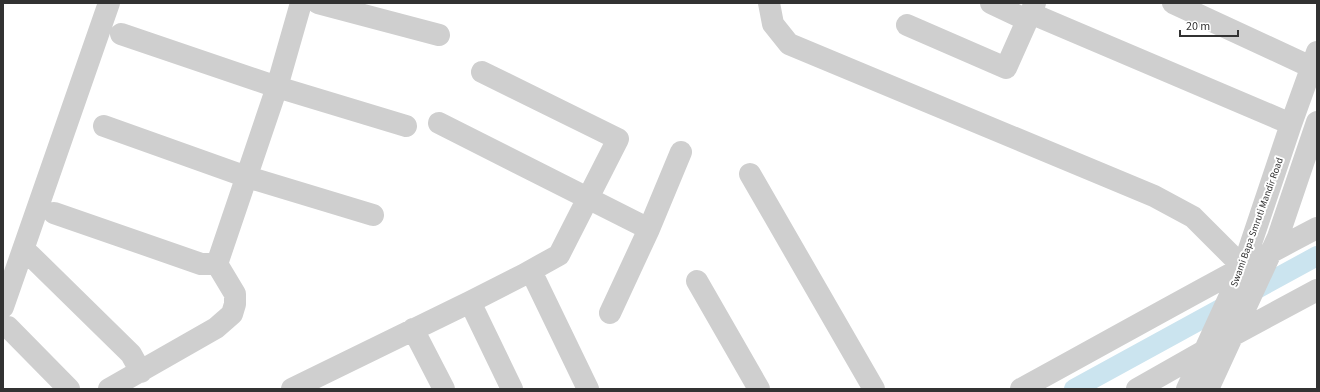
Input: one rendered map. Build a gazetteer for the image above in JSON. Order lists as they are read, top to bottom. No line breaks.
{"streets":{"street":["Swami Bapa Smruti Mandir Road"]},"scale_bar":"20 m"}
